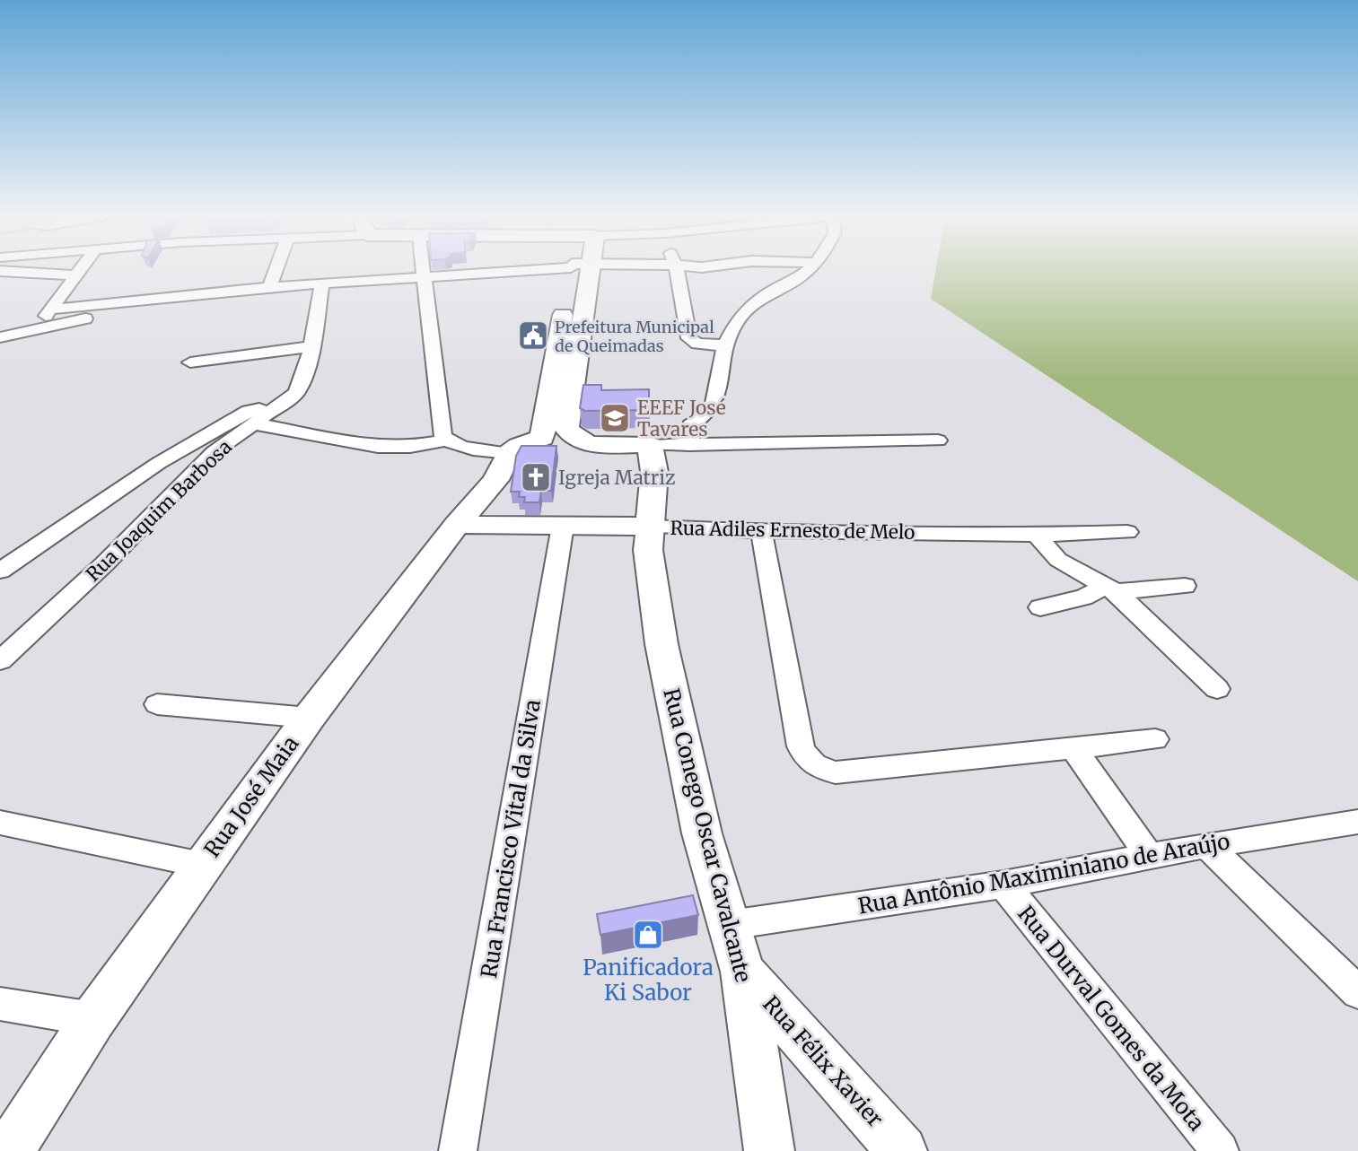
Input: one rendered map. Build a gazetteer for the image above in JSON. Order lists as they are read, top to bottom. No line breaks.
{"streets":{"street":["Rua Joaquim Barbosa","Rua Adiles Ernesto de Melo","Rua José Maia","Rua Conego Oscar Cavalcante","Rua Francisco Vital da Silva","Rua Antônio Maximiniano de Araújo","Rua Durval Gomes da Mota","Rua Félix Xavier"]},"crossings":[["Rua Adiles Ernesto de Melo","Rua José Maia"],["Rua Adiles Ernesto de Melo","Rua Conego Oscar Cavalcante"],["Rua Adiles Ernesto de Melo","Rua Francisco Vital da Silva"],["Rua Conego Oscar Cavalcante","Rua Antônio Maximiniano de Araújo"],["Rua Conego Oscar Cavalcante","Rua Félix Xavier"],["Rua Antônio Maximiniano de Araújo","Rua Durval Gomes da Mota"]],"places":{"public building":["Prefeitura Municipal de Queimadas"],"school or university":["EEEF José Tavares"],"church":["Igreja Matriz"],"shop":["Panificadora Ki Sabor"]}}
